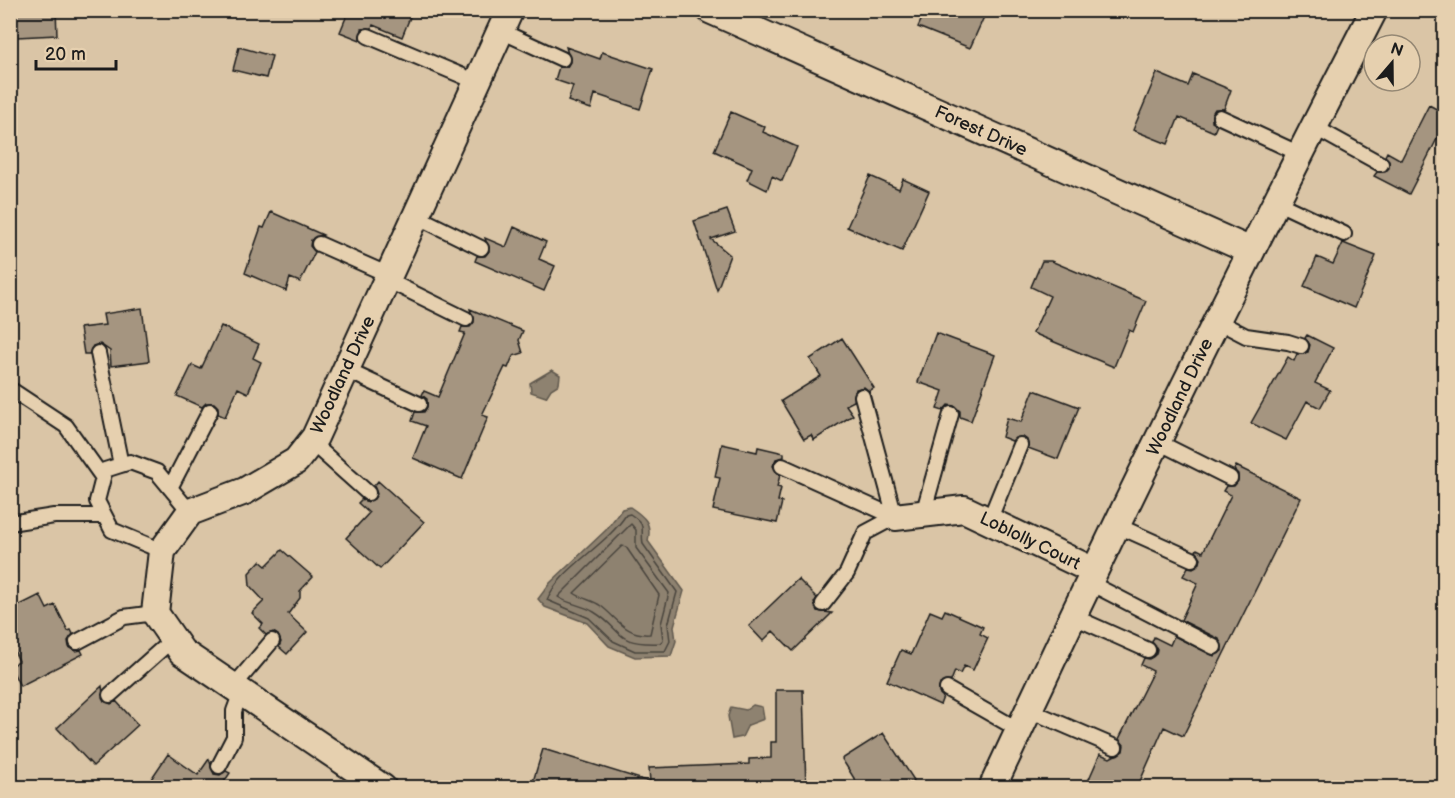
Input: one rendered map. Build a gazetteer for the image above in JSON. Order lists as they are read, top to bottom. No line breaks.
{"streets":{"street":["Forest Drive","Woodland Drive","Loblolly Court"]},"crossings":[["Forest Drive","Woodland Drive"],["Woodland Drive","Loblolly Court"]],"scale_bar":"20 m","north":"top"}
